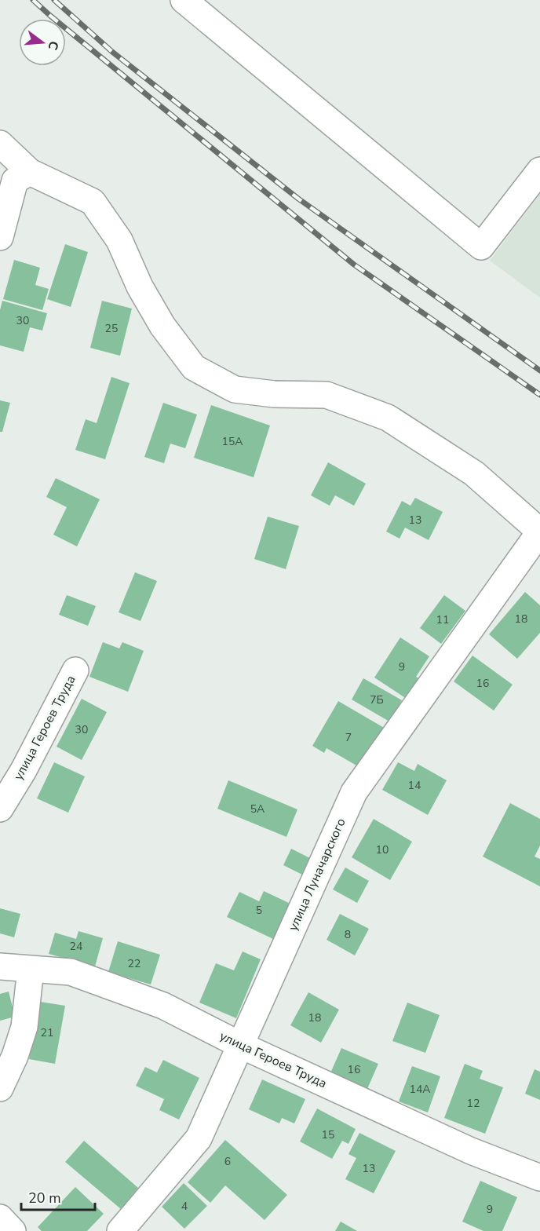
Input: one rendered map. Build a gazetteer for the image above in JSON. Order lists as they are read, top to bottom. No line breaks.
{"streets":{"street":["улица Героев Труда","улица Луначарского"]},"crossings":[["улица Героев Труда","улица Луначарского"]],"house_numbers":["30","25","15А","13","18","11","9","16","7Б","30","7","14","5А","10","5","8","24","22","18","21","16","14А","12","15","6","13","4","9"],"scale_bar":"20 m","north":"right"}
